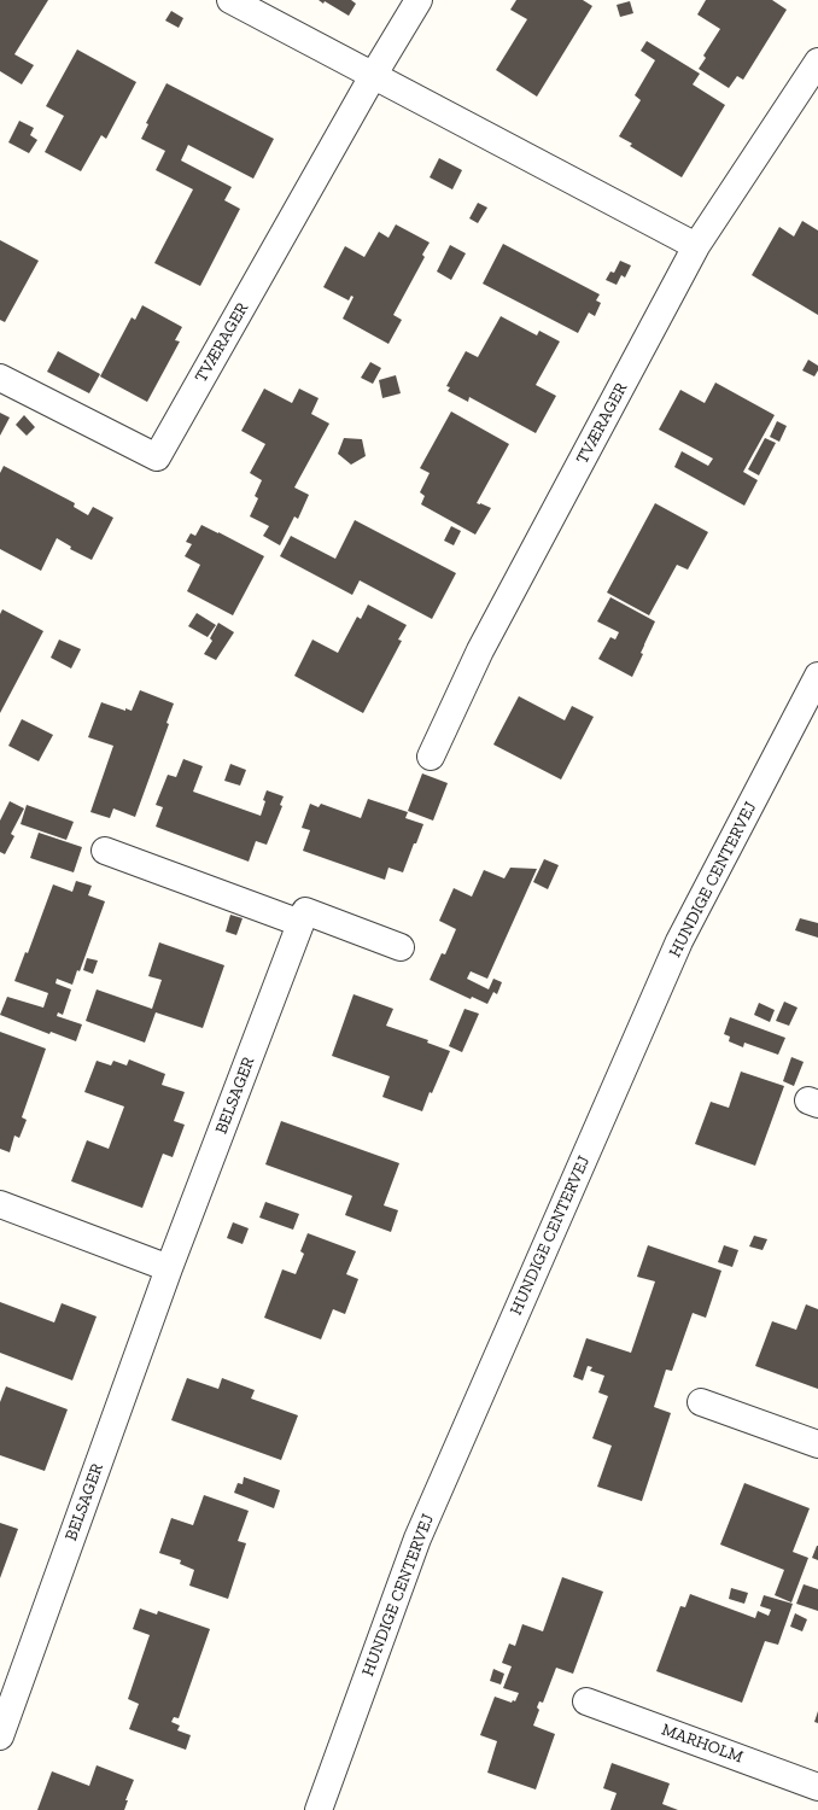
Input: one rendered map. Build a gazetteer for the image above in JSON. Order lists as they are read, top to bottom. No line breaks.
{"streets":{"street":["TVÆRAGER","HUNDIGE CENTERVEJ","BELSAGER","MARHOLM"]}}
